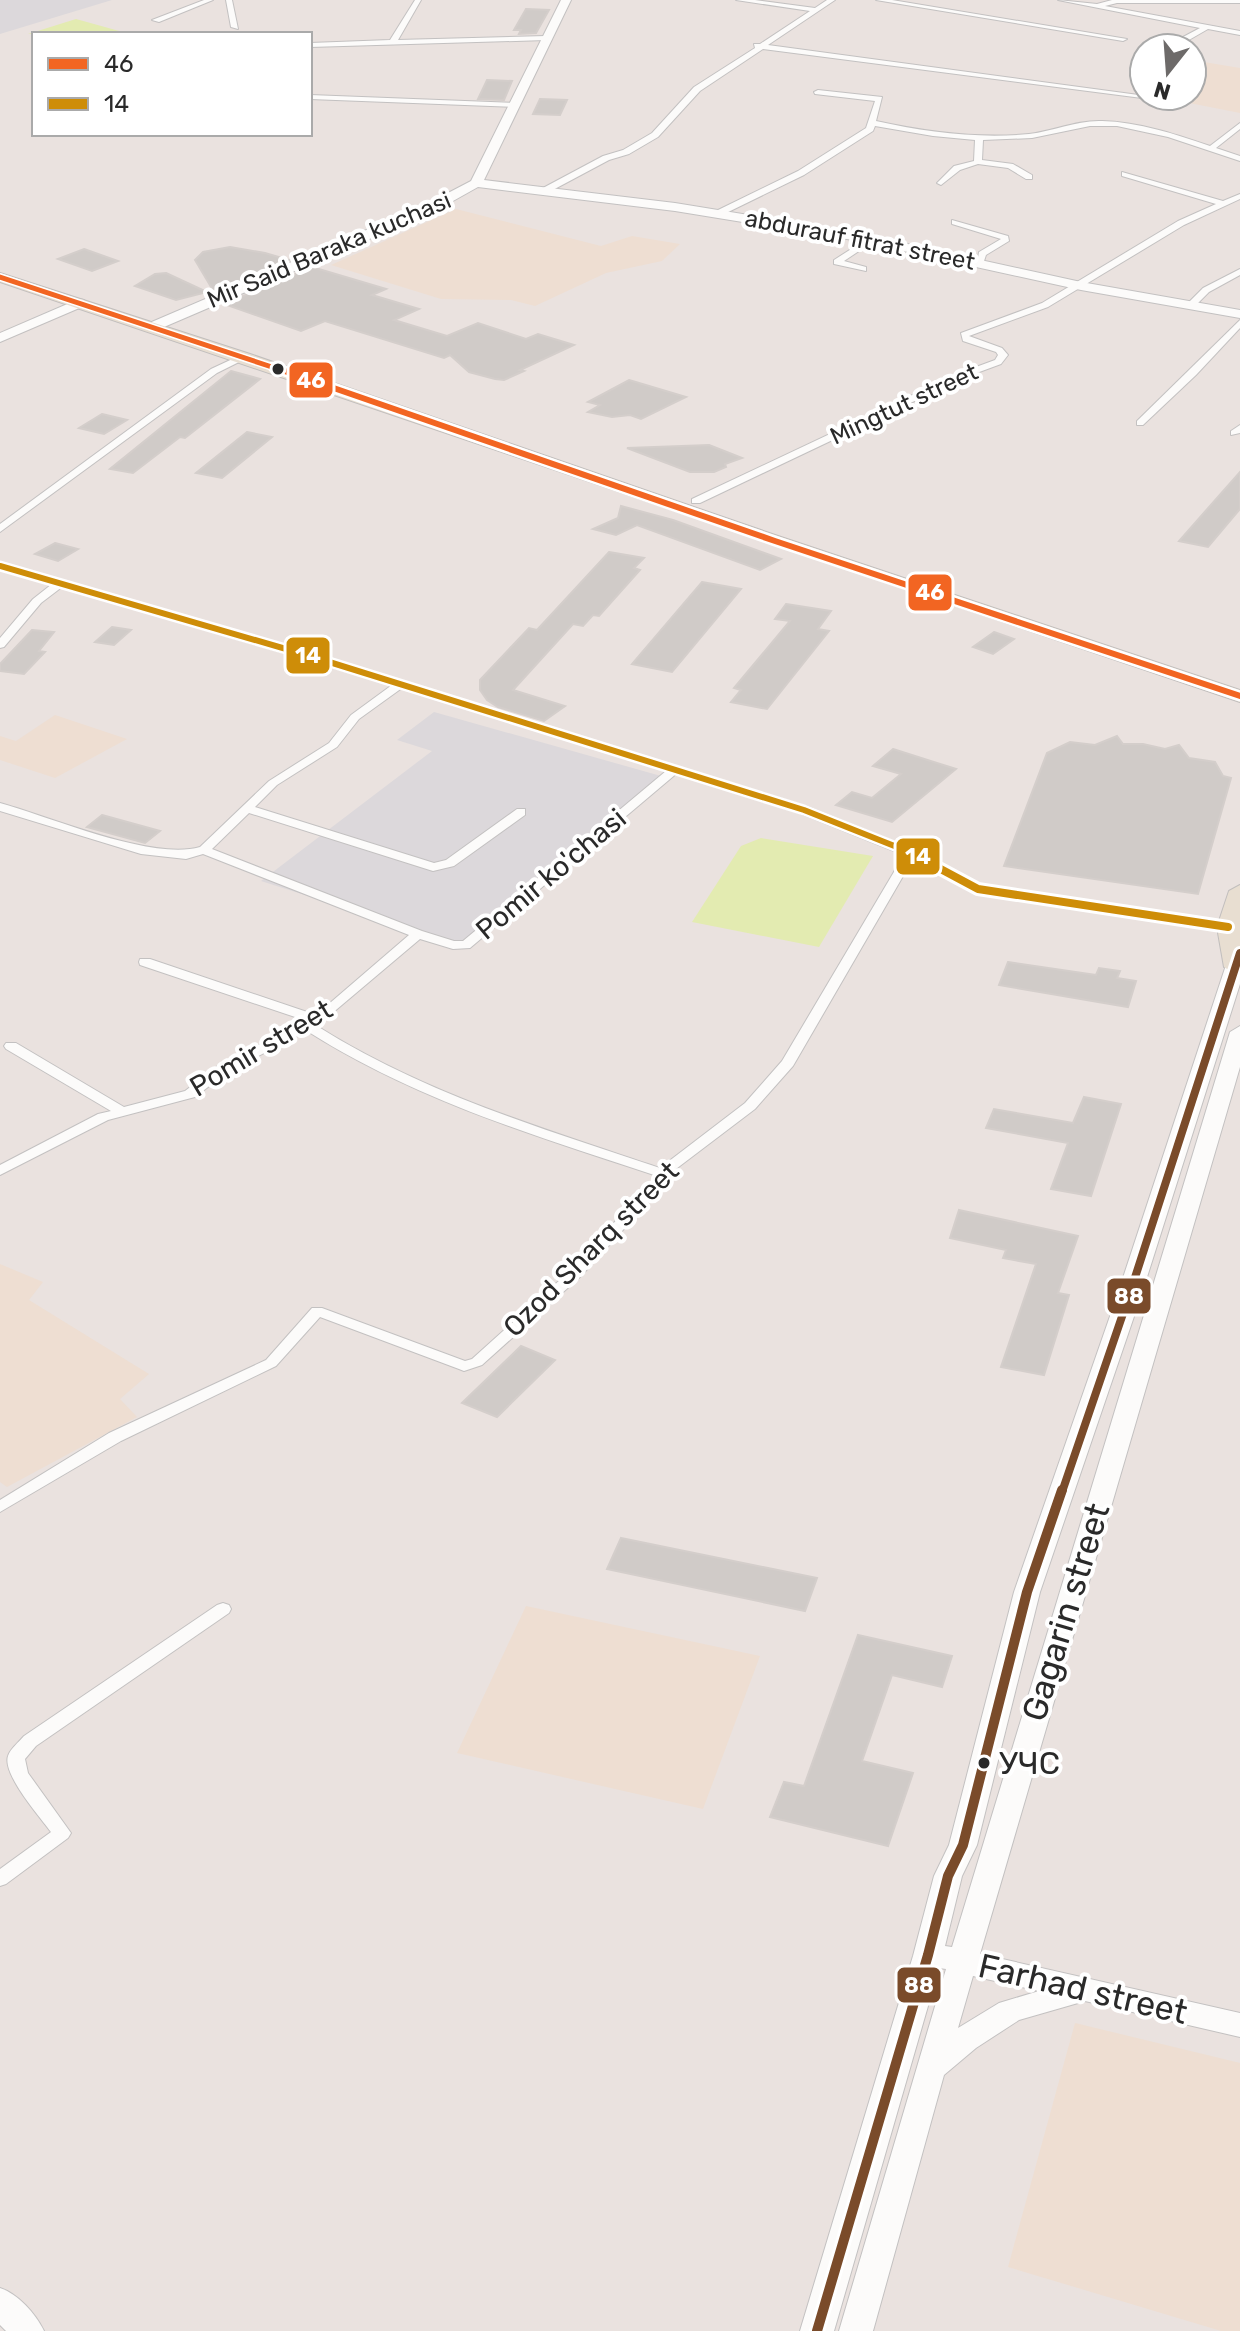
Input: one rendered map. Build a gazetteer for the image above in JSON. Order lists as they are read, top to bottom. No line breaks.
{"streets":{"street":["abdurauf fitrat street","Mir Said Baraka kuchasi","Mingtut street","Pomir ko'chasi","Pomir street","Ozod Sharq street","Gagarin street","Farhad street"]},"crossings":[["abdurauf fitrat street","Mir Said Baraka kuchasi"],["abdurauf fitrat street","Mingtut street"],["Pomir ko'chasi","Pomir street"],["Gagarin street","Farhad street"]],"places":["УЧС"],"lines":["transit line 46","transit line 14","transit line 88"],"legend":["46","14"],"north":"bottom"}
